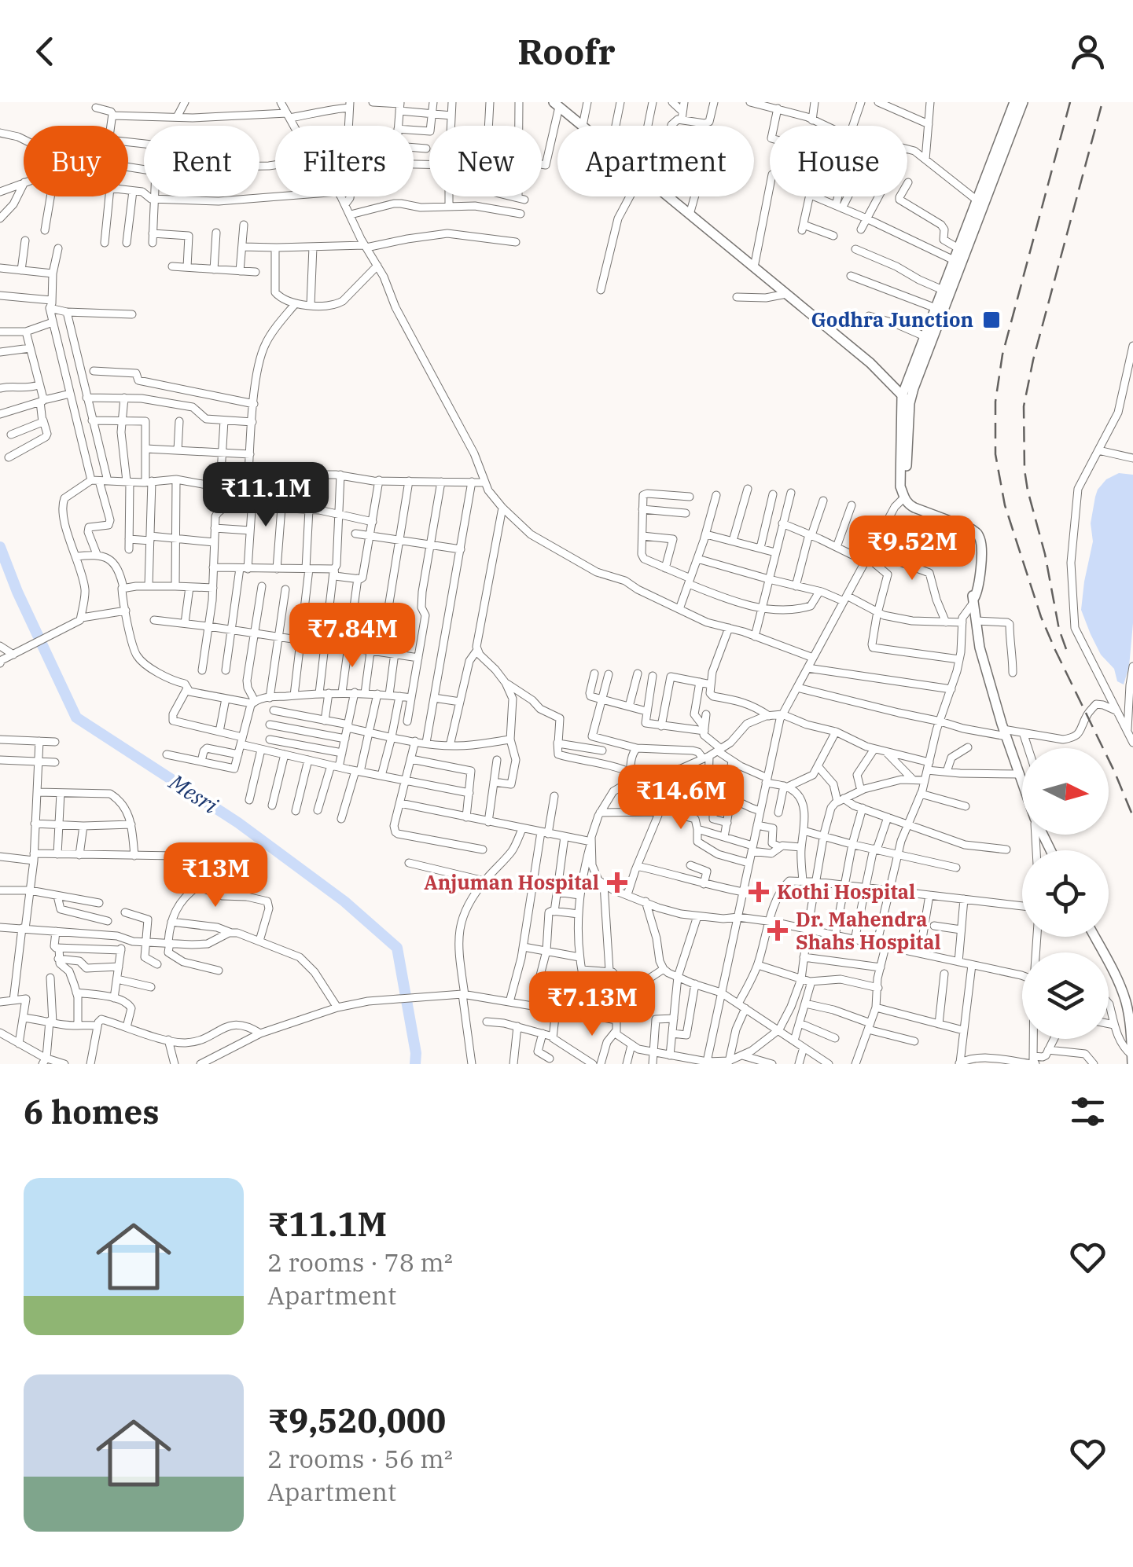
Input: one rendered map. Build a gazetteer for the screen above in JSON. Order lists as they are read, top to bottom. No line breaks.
{"water":["Mesri"],"places":{"transit":["Godhra Junction"],"health":["Anjuman Hospital","Kothi Hospital","Dr. Mahendra Shahs Hospital"]},"north":"right","page":{"header":"Roofr","chip":["Buy","Rent","Filters","New","Apartment","House"],"price":["₹11.1M","₹9.52M","₹7.84M","₹14.6M","₹13M","₹7.13M"],"heading":"6 homes","list":[{"name":"₹11.1M","note":"2 rooms · 78 m² · Apartment"},{"name":"₹9,520,000","note":"2 rooms · 56 m² · Apartment"}]}}
